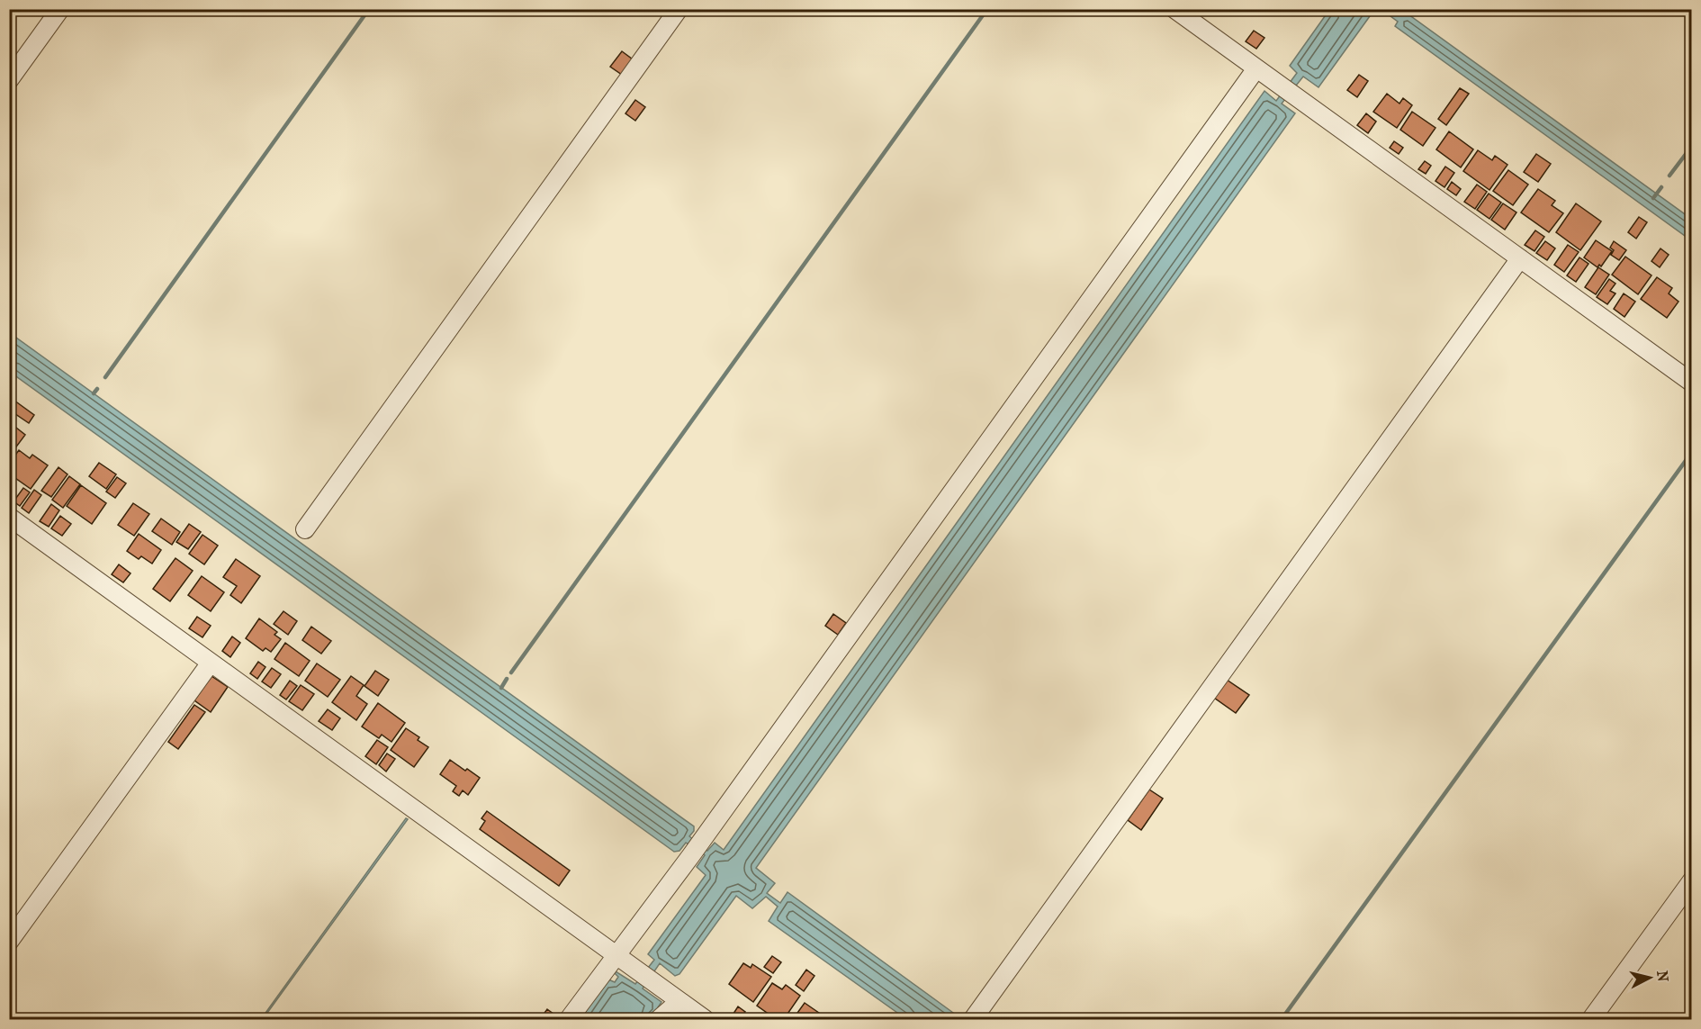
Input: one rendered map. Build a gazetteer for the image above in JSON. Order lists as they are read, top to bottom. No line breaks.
{"north":"right"}
